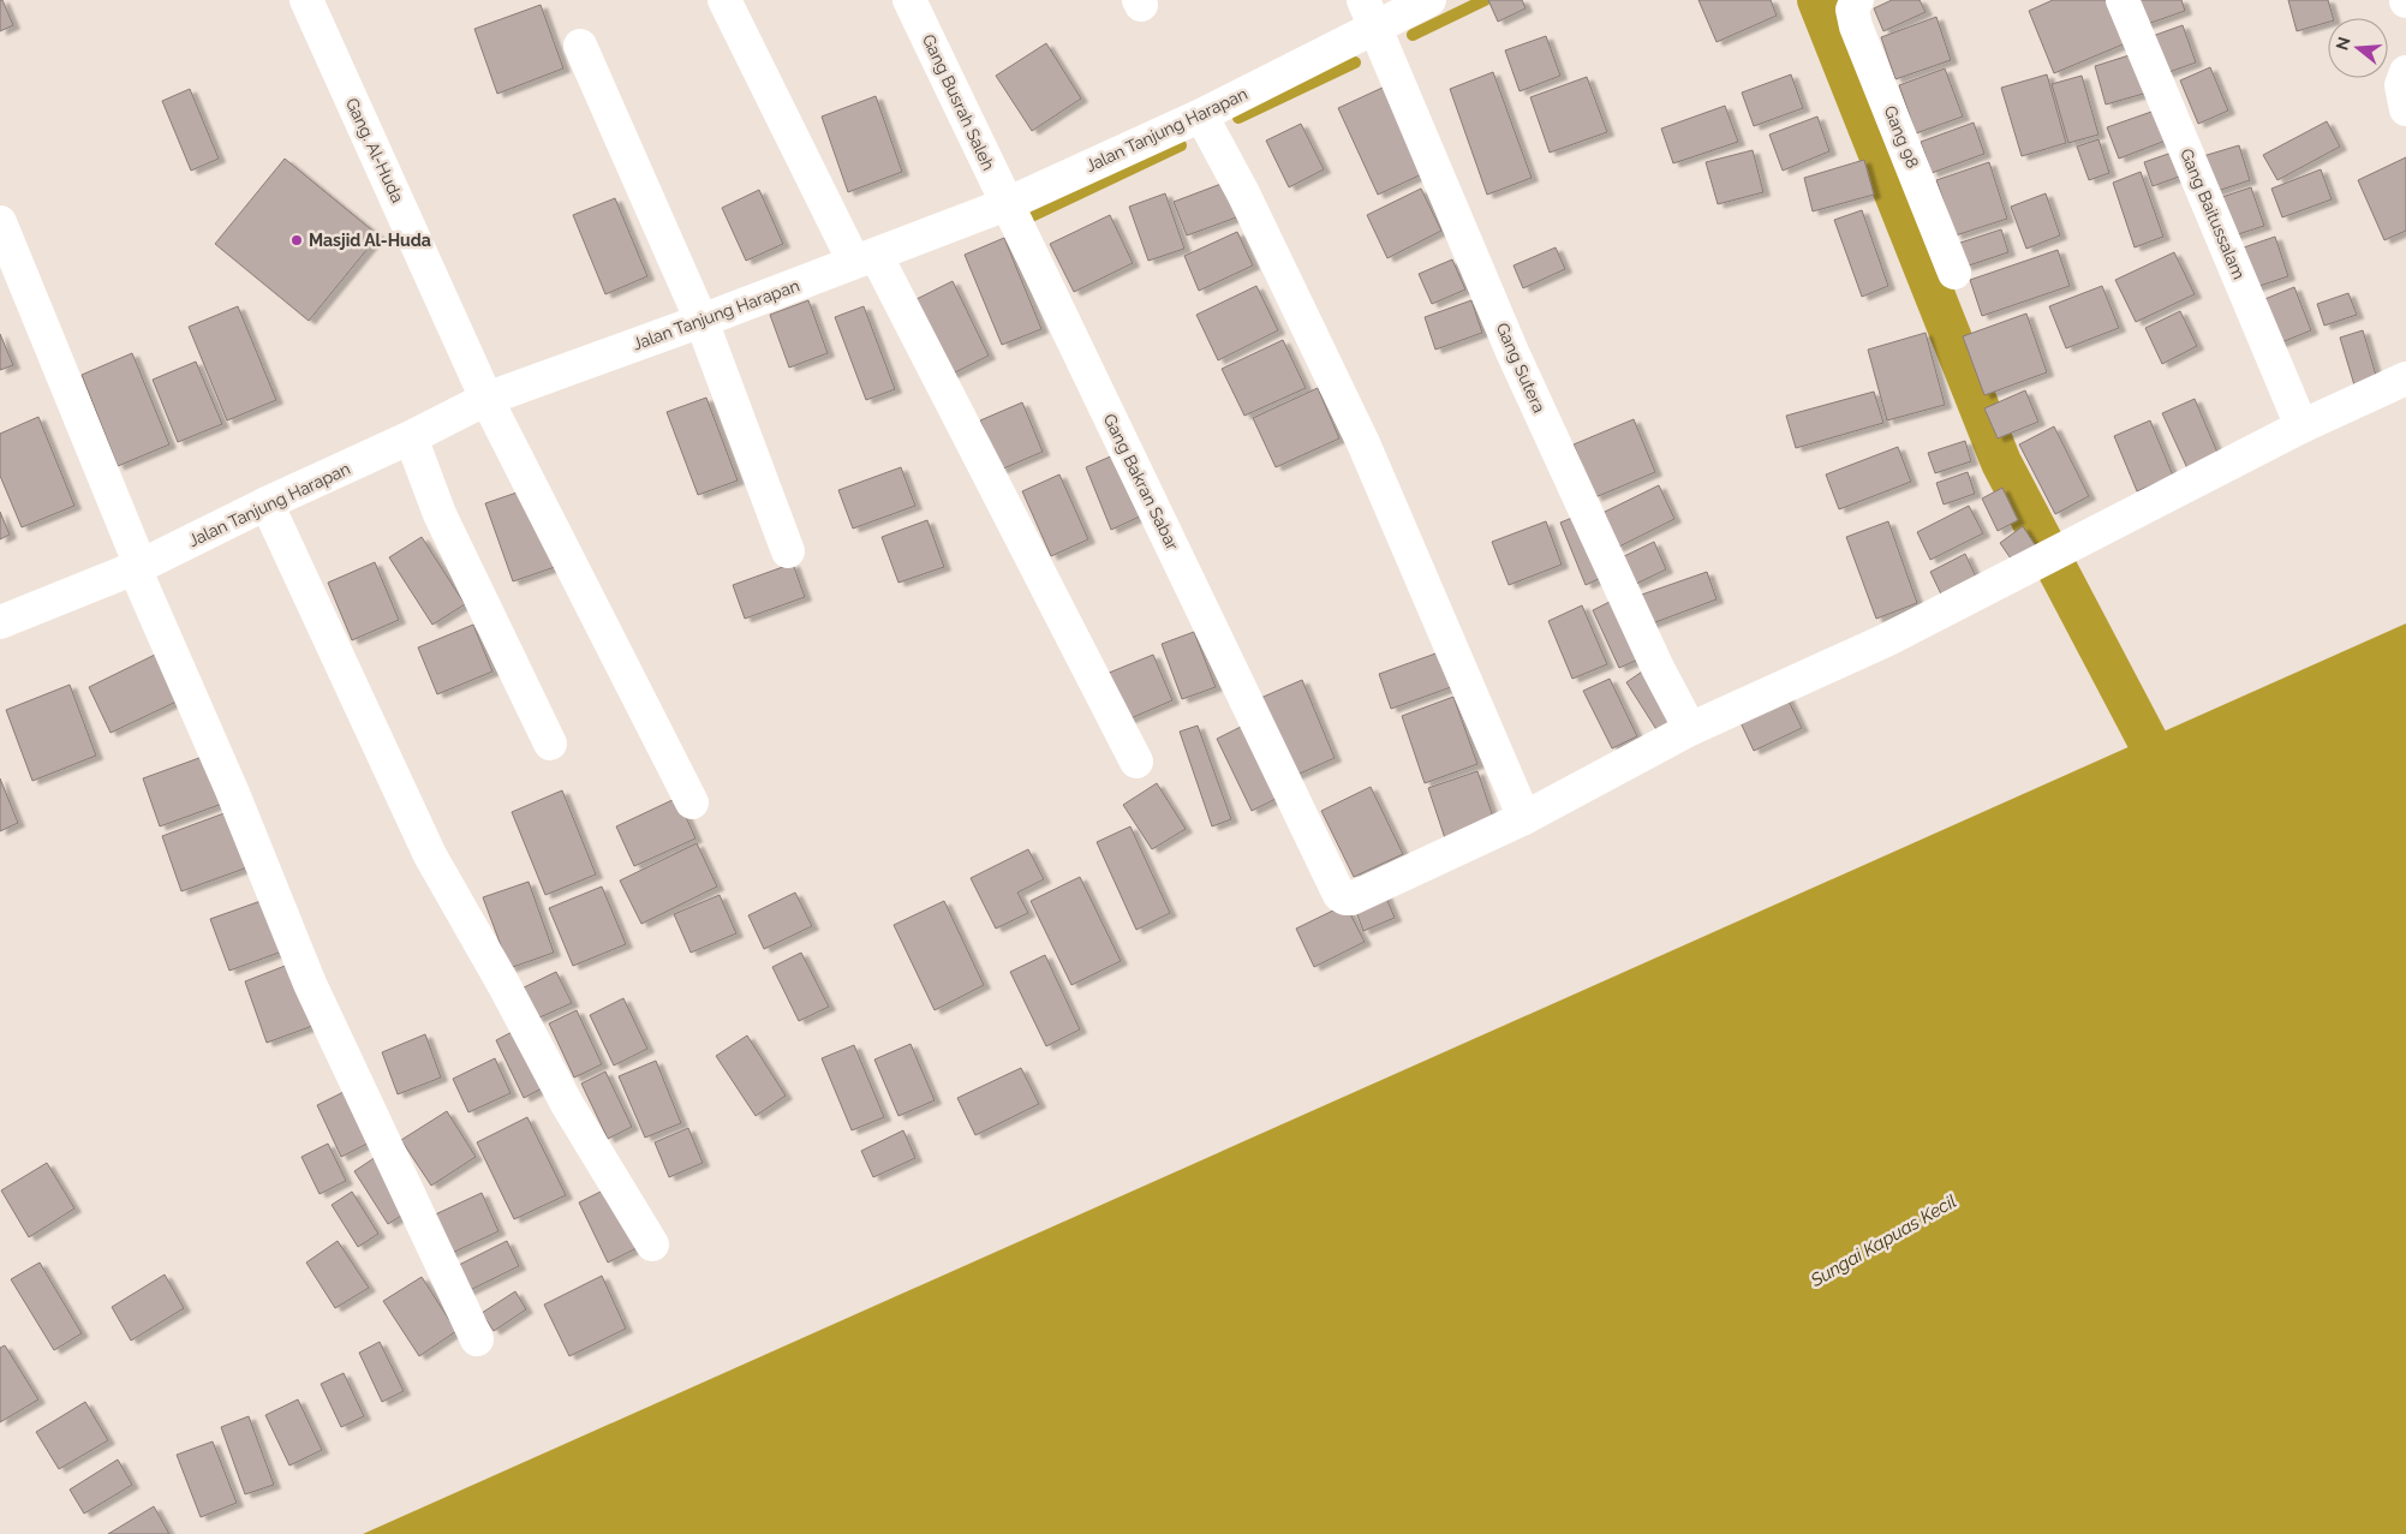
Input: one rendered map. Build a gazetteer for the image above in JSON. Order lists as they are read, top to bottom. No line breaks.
{"streets":{"street":["Gang Busrah Saleh","Jalan Tanjung Harapan","Gang 98","Gang. Al-Huda","Gang Baitussalam","Gang Sutera","Gang Bakran Sabar"]},"crossings":[["Gang Busrah Saleh","Jalan Tanjung Harapan"],["Gang Busrah Saleh","Gang Bakran Sabar"],["Jalan Tanjung Harapan","Gang. Al-Huda"],["Jalan Tanjung Harapan","Gang Sutera"],["Jalan Tanjung Harapan","Gang Bakran Sabar"]],"water":["Sungai Kapuas Kecil"],"places":["Masjid Al-Huda"],"north":"left"}
